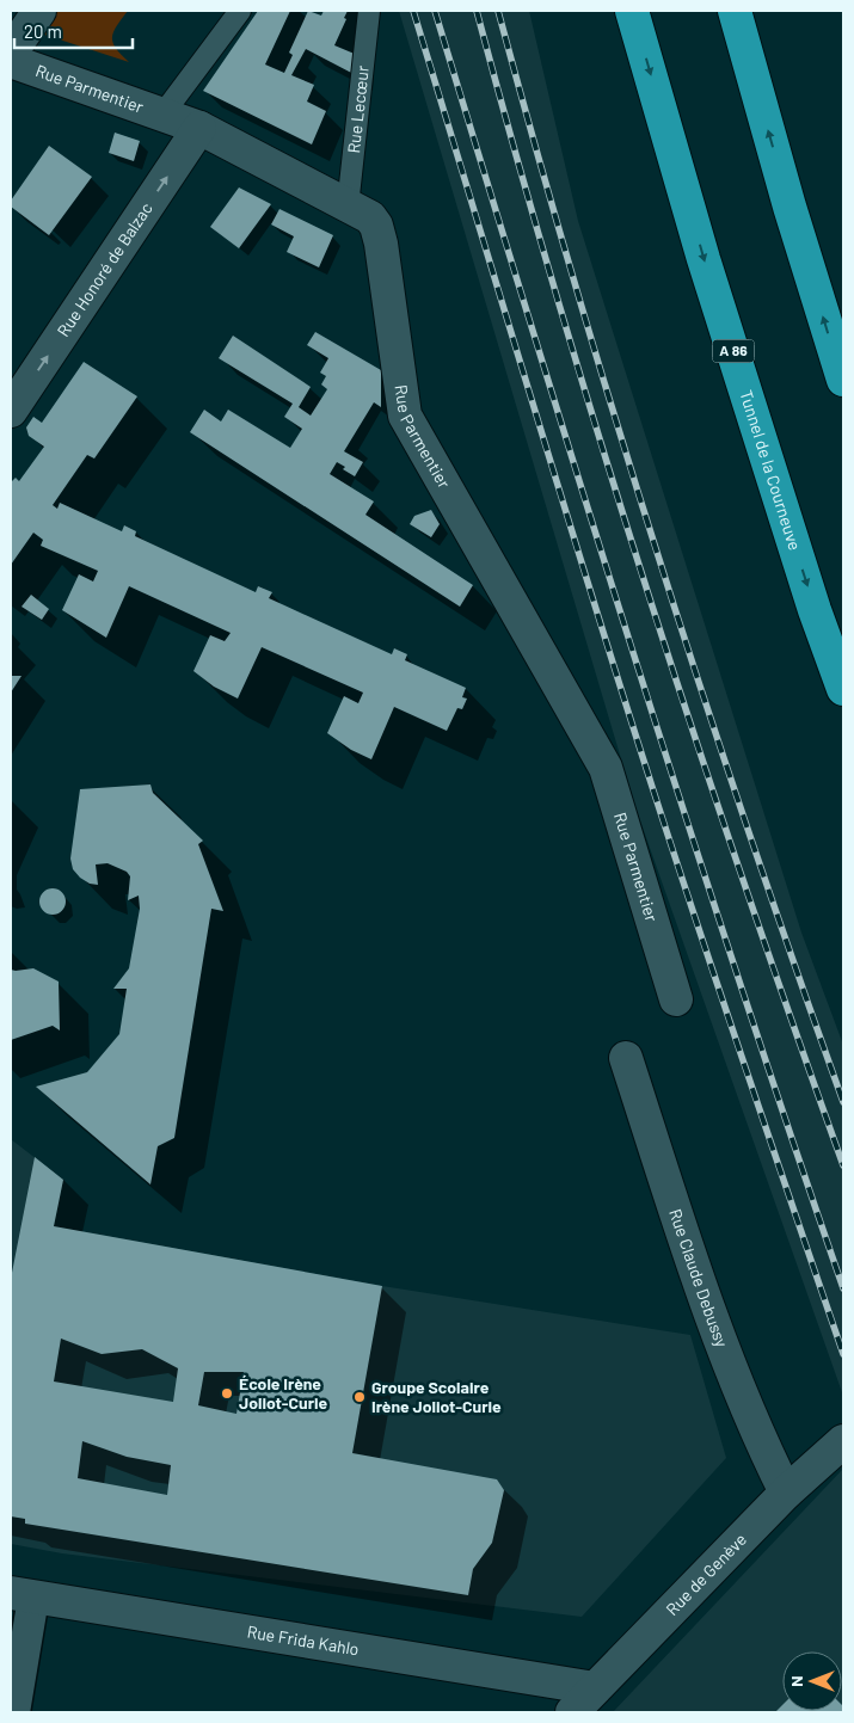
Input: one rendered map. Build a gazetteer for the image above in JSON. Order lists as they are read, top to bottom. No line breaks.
{"streets":{"highway":["A 86","Tunnel de la Courneuve"],"street":["Rue Parmentier","Rue Honoré de Balzac","Rue Claude Debussy","Rue de Genève","Rue Frida Kahlo"],"lane":["Rue Lecœur"]},"crossings":[["Rue Parmentier","Rue Lecœur"],["Rue Parmentier","Rue Honoré de Balzac"],["Rue Claude Debussy","Rue de Genève"],["Rue de Genève","Rue Frida Kahlo"]],"one_way":["Rue Honoré de Balzac"],"places":["École Irène Joliot-Curie","Groupe Scolaire Irène Joliot-Curie"],"scale_bar":"20 m","north":"left"}
